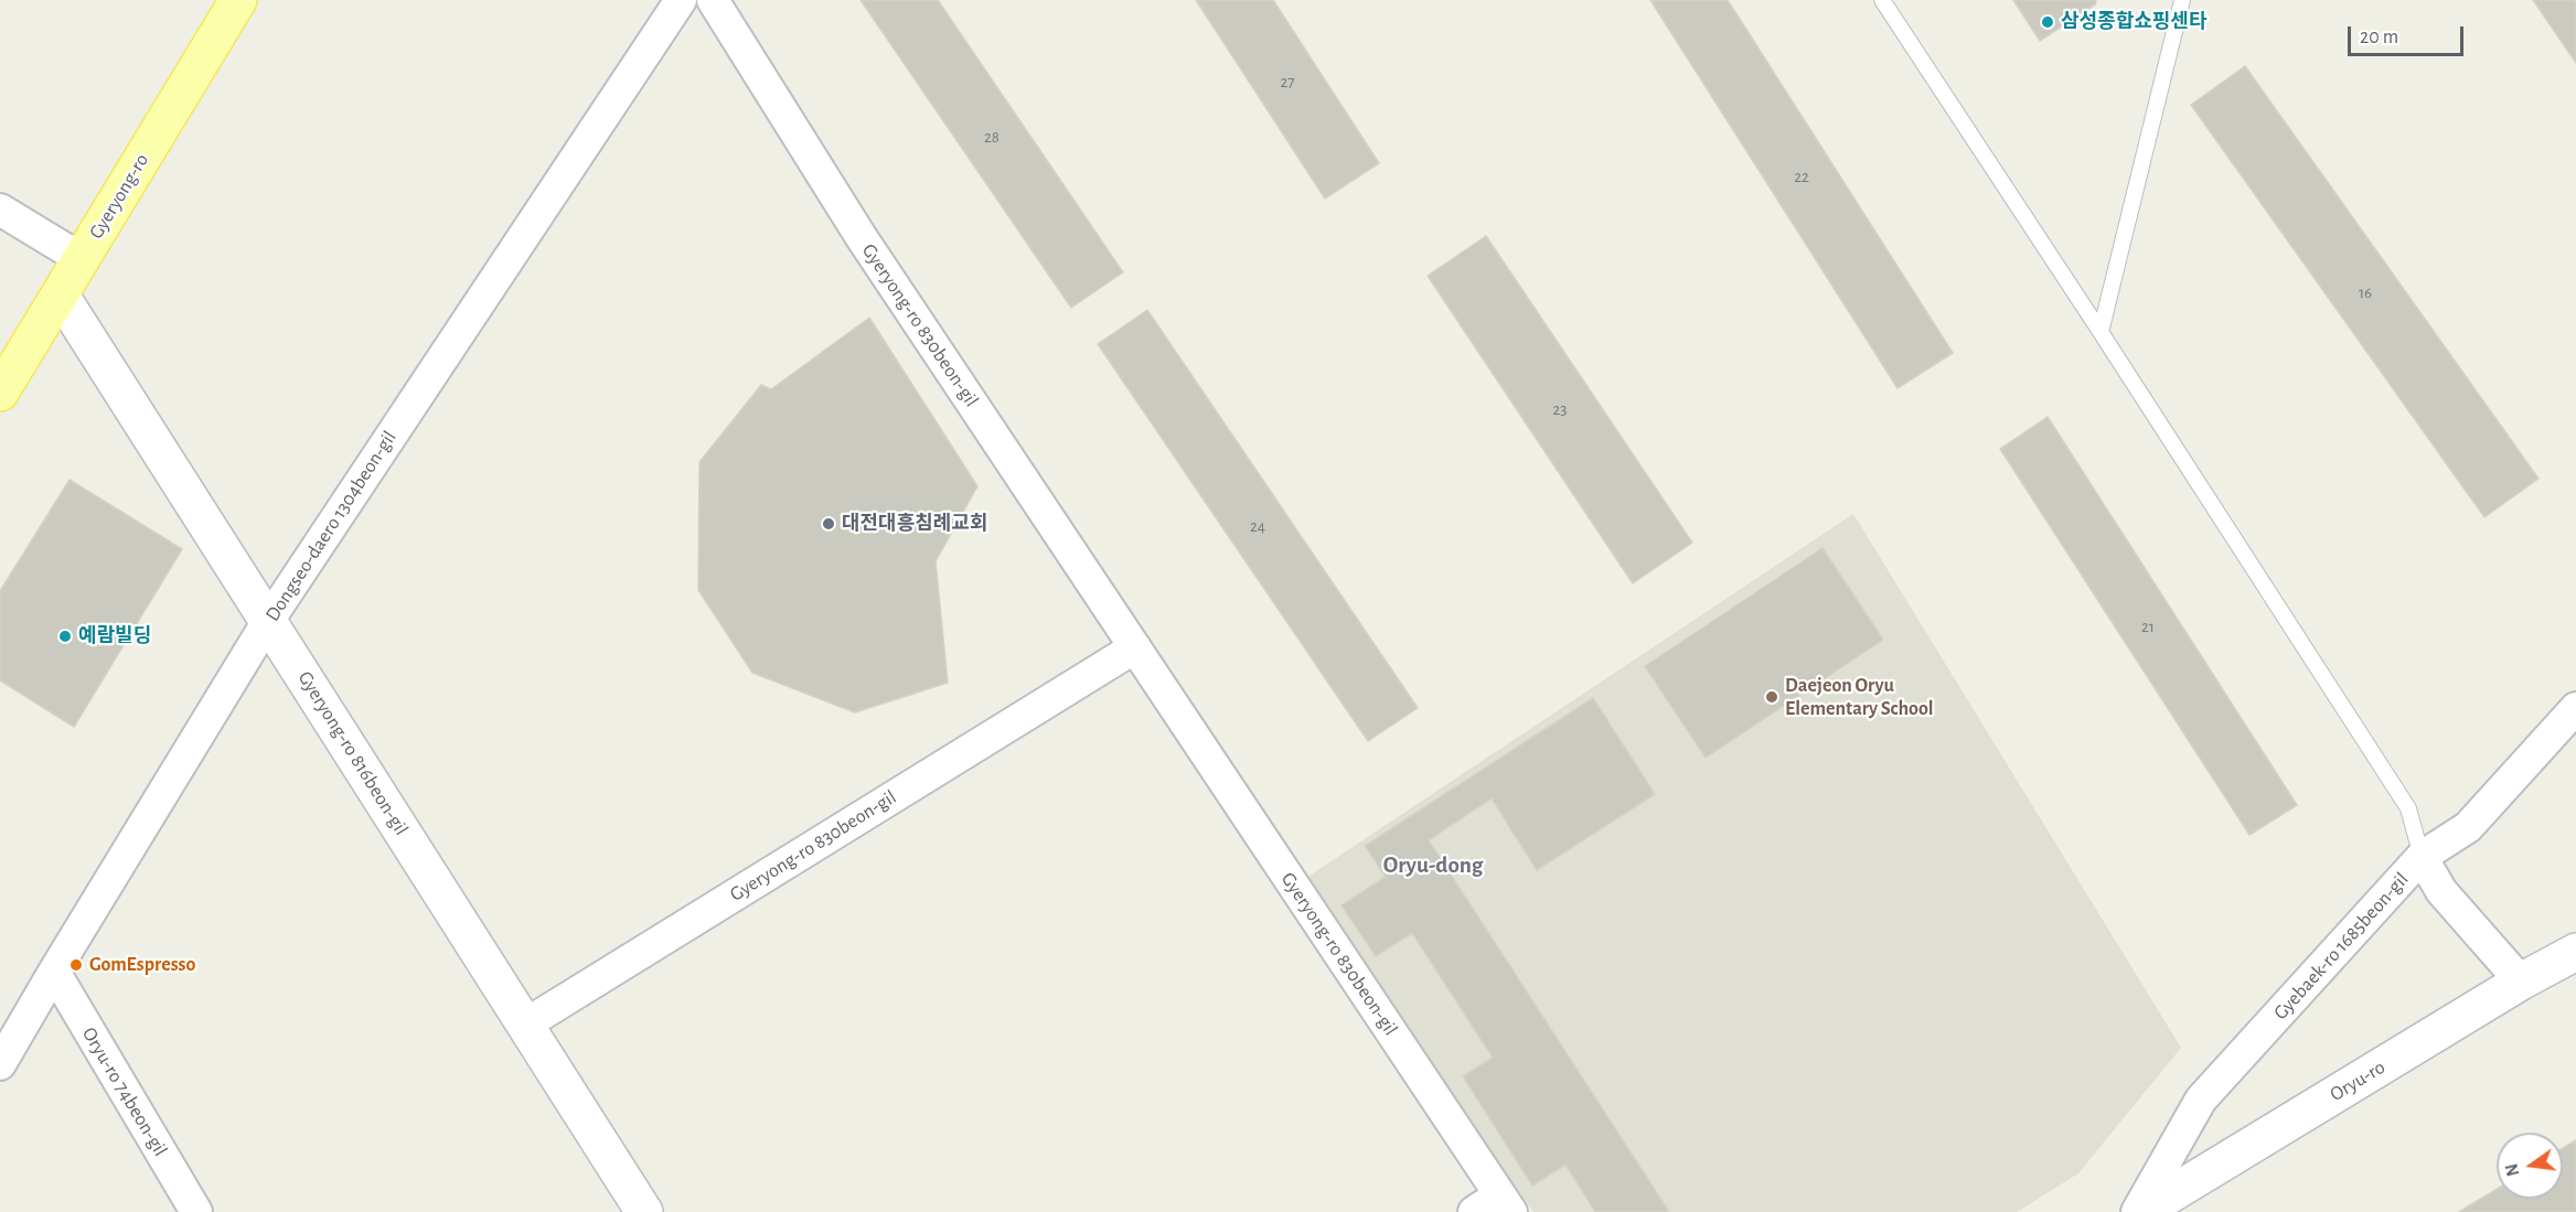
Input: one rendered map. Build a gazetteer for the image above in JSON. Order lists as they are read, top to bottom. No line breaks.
{"streets":{"main road":["Gyeryong-ro"],"street":["Gyeryong-ro 830beon-gil","Dongseo-daero 1304beon-gil","Gyeryong-ro 816beon-gil","Gyebaek-ro 1685beon-gil","Oryu-ro","Oryu-ro 74beon-gil"]},"crossings":[["Gyeryong-ro","Gyeryong-ro 816beon-gil"],["Gyeryong-ro 830beon-gil","Gyeryong-ro 816beon-gil"],["Dongseo-daero 1304beon-gil","Gyeryong-ro 816beon-gil"],["Dongseo-daero 1304beon-gil","Oryu-ro 74beon-gil"],["Gyebaek-ro 1685beon-gil","Oryu-ro"]],"districts":["Oryu-dong"],"places":["삼성종합쇼핑센타","대전대흥침례교회","예람빌딩","Daejeon Oryu Elementary School","GomEspresso"],"house_numbers":["27","28","22","16","23","24","21"],"scale_bar":"20 m","north":"left"}
